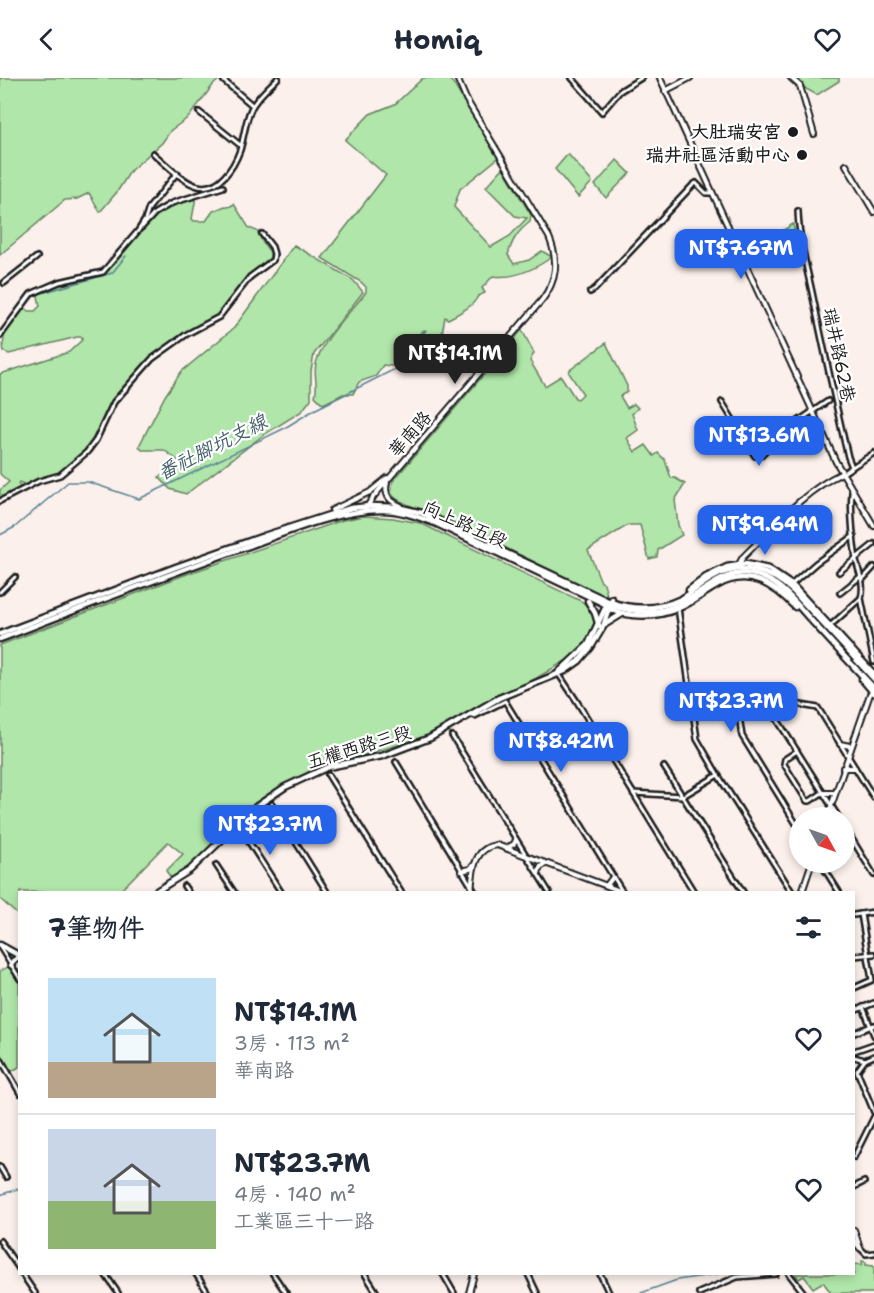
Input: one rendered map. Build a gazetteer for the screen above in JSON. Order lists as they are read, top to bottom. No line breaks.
{"streets":{"main road":["向上路五段","五權西路三段"],"street":["瑞井路62巷","華南路"]},"crossings":[["華南路","向上路五段"],["向上路五段","五權西路三段"]],"water":["番社腳坑支線"],"places":["大肚瑞安宮","瑞井社區活動中心"],"north":"bottom right","page":{"header":"Homiq","price":["NT$7.67M","NT$14.1M","NT$13.6M","NT$9.64M","NT$23.7M","NT$8.42M","NT$23.7M"],"heading":"7筆物件","list":[{"name":"NT$14.1M","note":"3房 · 113 m² · 華南路"},{"name":"NT$23.7M","note":"4房 · 140 m² · 工業區三十一路"}]}}
